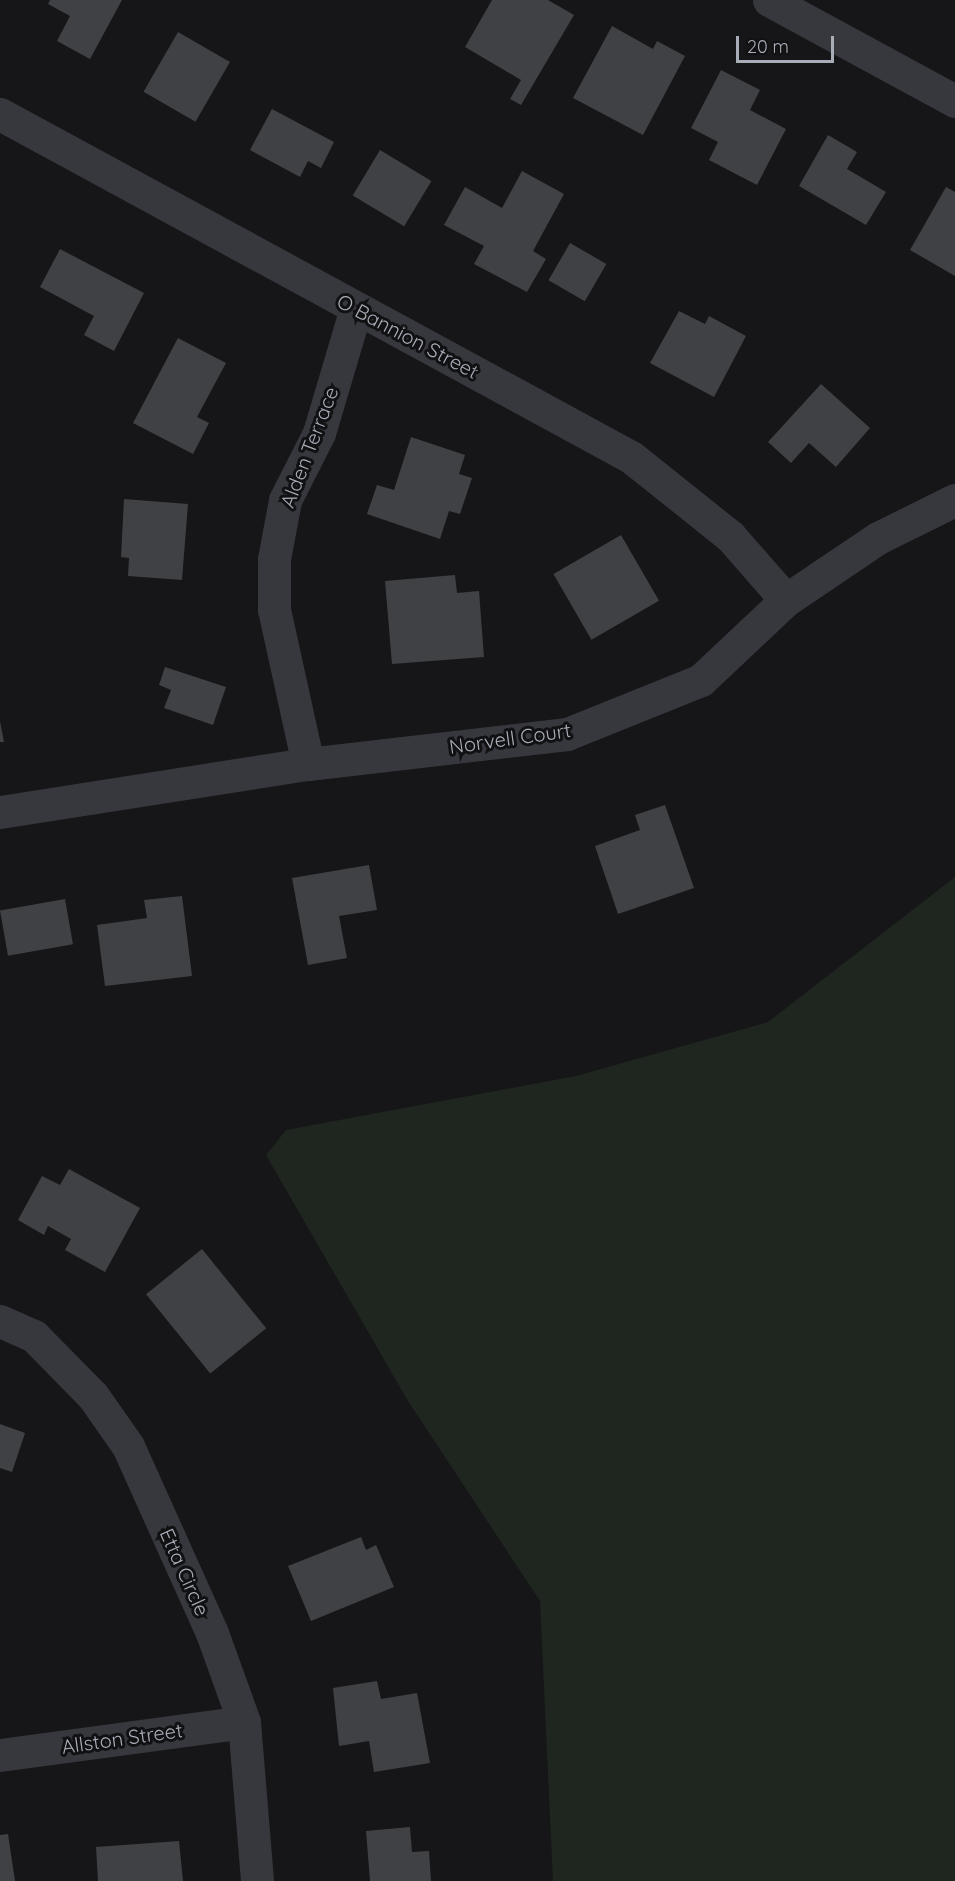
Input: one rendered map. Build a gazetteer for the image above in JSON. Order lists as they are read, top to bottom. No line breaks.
{"streets":{"street":["O Bannion Street","Alden Terrace","Norvell Court","Etta Circle","Allston Street"]},"crossings":[["O Bannion Street","Alden Terrace"],["O Bannion Street","Norvell Court"],["Alden Terrace","Norvell Court"],["Etta Circle","Allston Street"]],"scale_bar":"20 m"}
